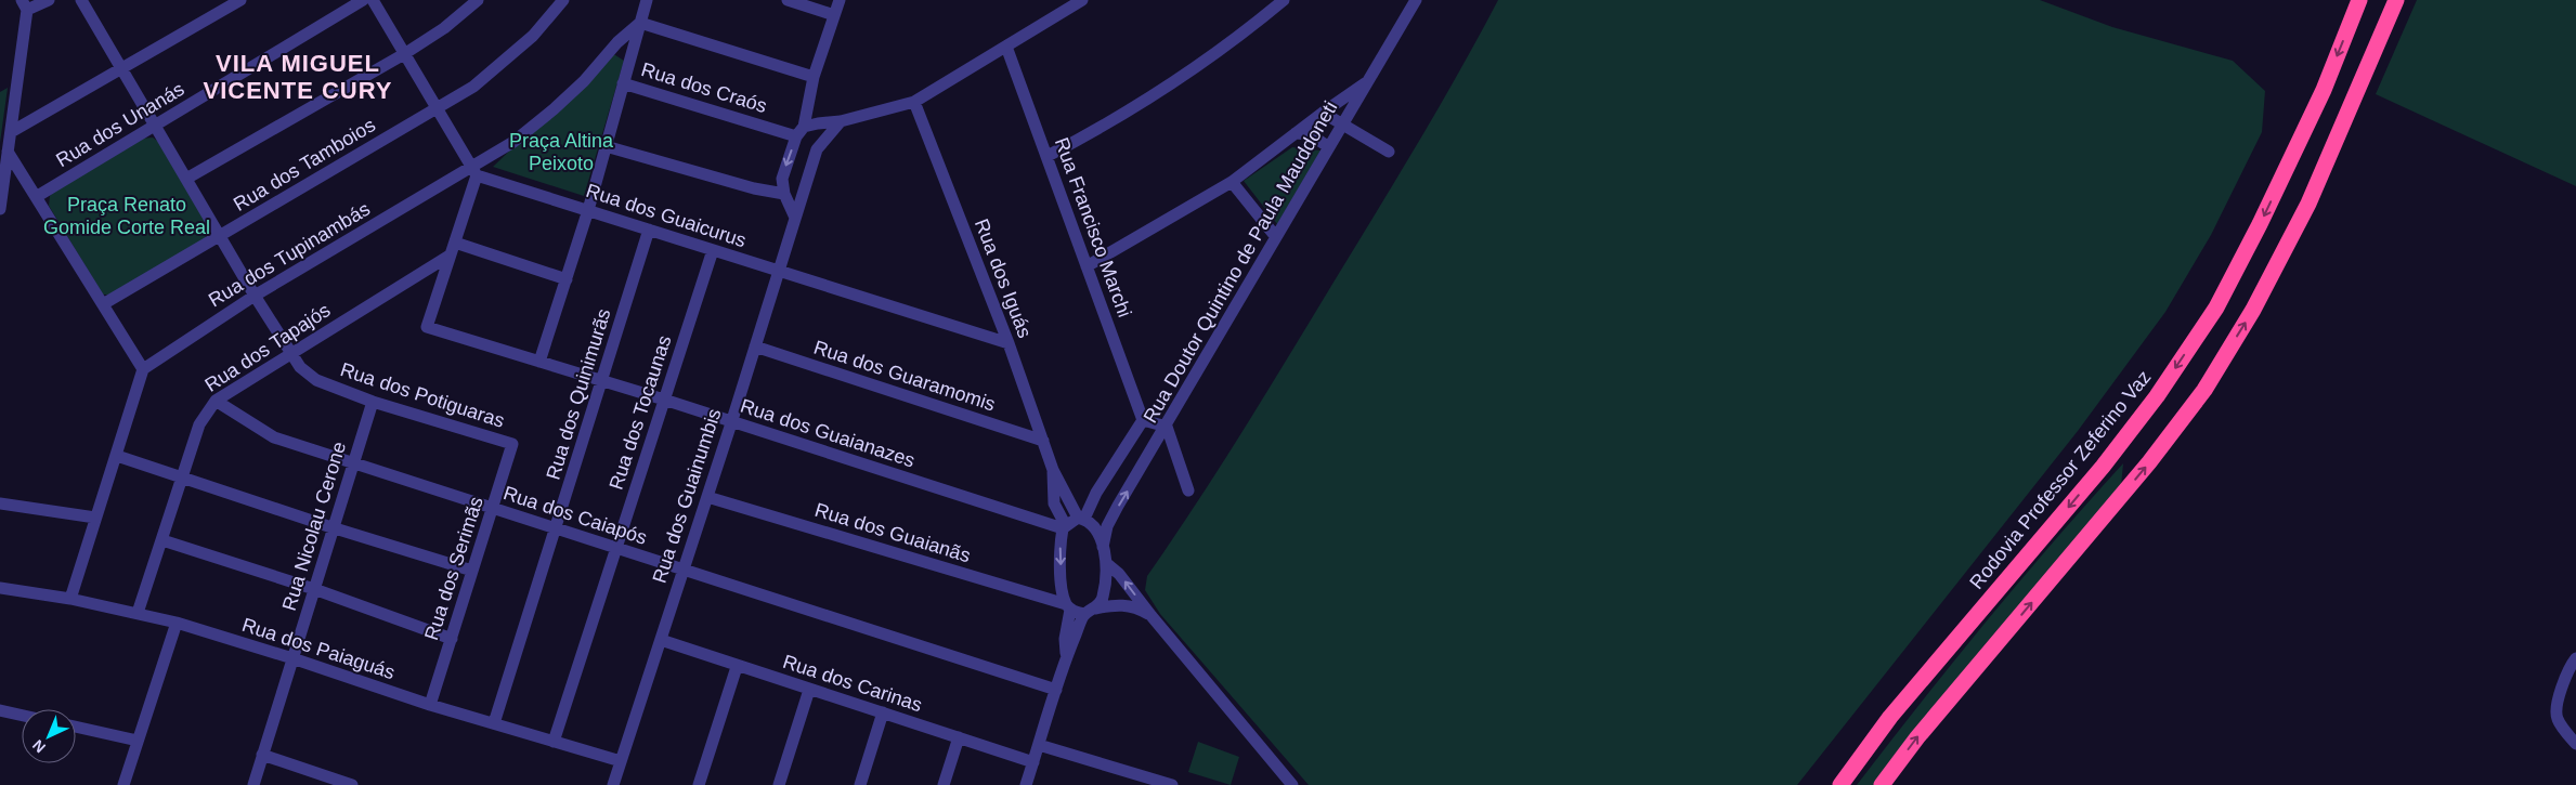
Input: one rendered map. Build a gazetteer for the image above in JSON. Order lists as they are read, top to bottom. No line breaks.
{"streets":{"highway":["Rodovia Professor Zeferino Vaz"],"street":["Rua dos Craós","Rua dos Unanás","Rua dos Tamboios","Rua dos Guaicurus","Rua Francisco Marchi","Rua dos Tupinambás","Rua Doutor Quintino de Paula Mauddoneti","Rua dos Iguás","Rua dos Tapajós","Rua dos Guaramomis","Rua dos Quinimurãs","Rua dos Potiguaras","Rua dos Tocaunas","Rua dos Guaianazes","Rua dos Guainumbis","Rua dos Caiapós","Rua Nicolau Cerone","Rua dos Guaianãs","Rua dos Serimãs","Rua dos Paiaguás","Rua dos Carinas"]},"crossings":[["Rua dos Unanás","Rua dos Potiguaras"],["Rua dos Tamboios","Rua dos Potiguaras"],["Rua dos Guaicurus","Rua dos Tupinambás"],["Rua dos Guaicurus","Rua dos Iguás"],["Rua dos Guaicurus","Rua dos Quinimurãs"],["Rua dos Guaicurus","Rua dos Tocaunas"],["Rua dos Guaicurus","Rua dos Guainumbis"],["Rua dos Tupinambás","Rua dos Potiguaras"],["Rua Doutor Quintino de Paula Mauddoneti","Rua dos Iguás"],["Rua dos Iguás","Rua dos Guaramomis"],["Rua dos Iguás","Rua dos Guaianazes"],["Rua dos Tapajós","Rua dos Potiguaras"],["Rua dos Tapajós","Rua dos Guaianazes"],["Rua dos Tapajós","Rua dos Caiapós"],["Rua dos Tapajós","Rua dos Paiaguás"],["Rua dos Guaramomis","Rua dos Guainumbis"],["Rua dos Quinimurãs","Rua dos Guaianazes"],["Rua dos Quinimurãs","Rua dos Caiapós"],["Rua dos Quinimurãs","Rua dos Paiaguás"],["Rua dos Potiguaras","Rua Nicolau Cerone"],["Rua dos Potiguaras","Rua dos Serimãs"],["Rua dos Tocaunas","Rua dos Guaianazes"],["Rua dos Tocaunas","Rua dos Caiapós"],["Rua dos Tocaunas","Rua dos Paiaguás"],["Rua dos Guaianazes","Rua dos Guainumbis"],["Rua dos Guainumbis","Rua dos Caiapós"],["Rua dos Guainumbis","Rua dos Guaianãs"],["Rua dos Guainumbis","Rua dos Paiaguás"],["Rua dos Guainumbis","Rua dos Carinas"],["Rua dos Caiapós","Rua Nicolau Cerone"],["Rua dos Caiapós","Rua dos Serimãs"],["Rua Nicolau Cerone","Rua dos Paiaguás"],["Rua dos Serimãs","Rua dos Paiaguás"]],"districts":["VILA MIGUEL VICENTE CURY"],"parks":["Praça Altina Peixoto","Praça Renato Gomide Corte Real"],"north":"bottom left"}
